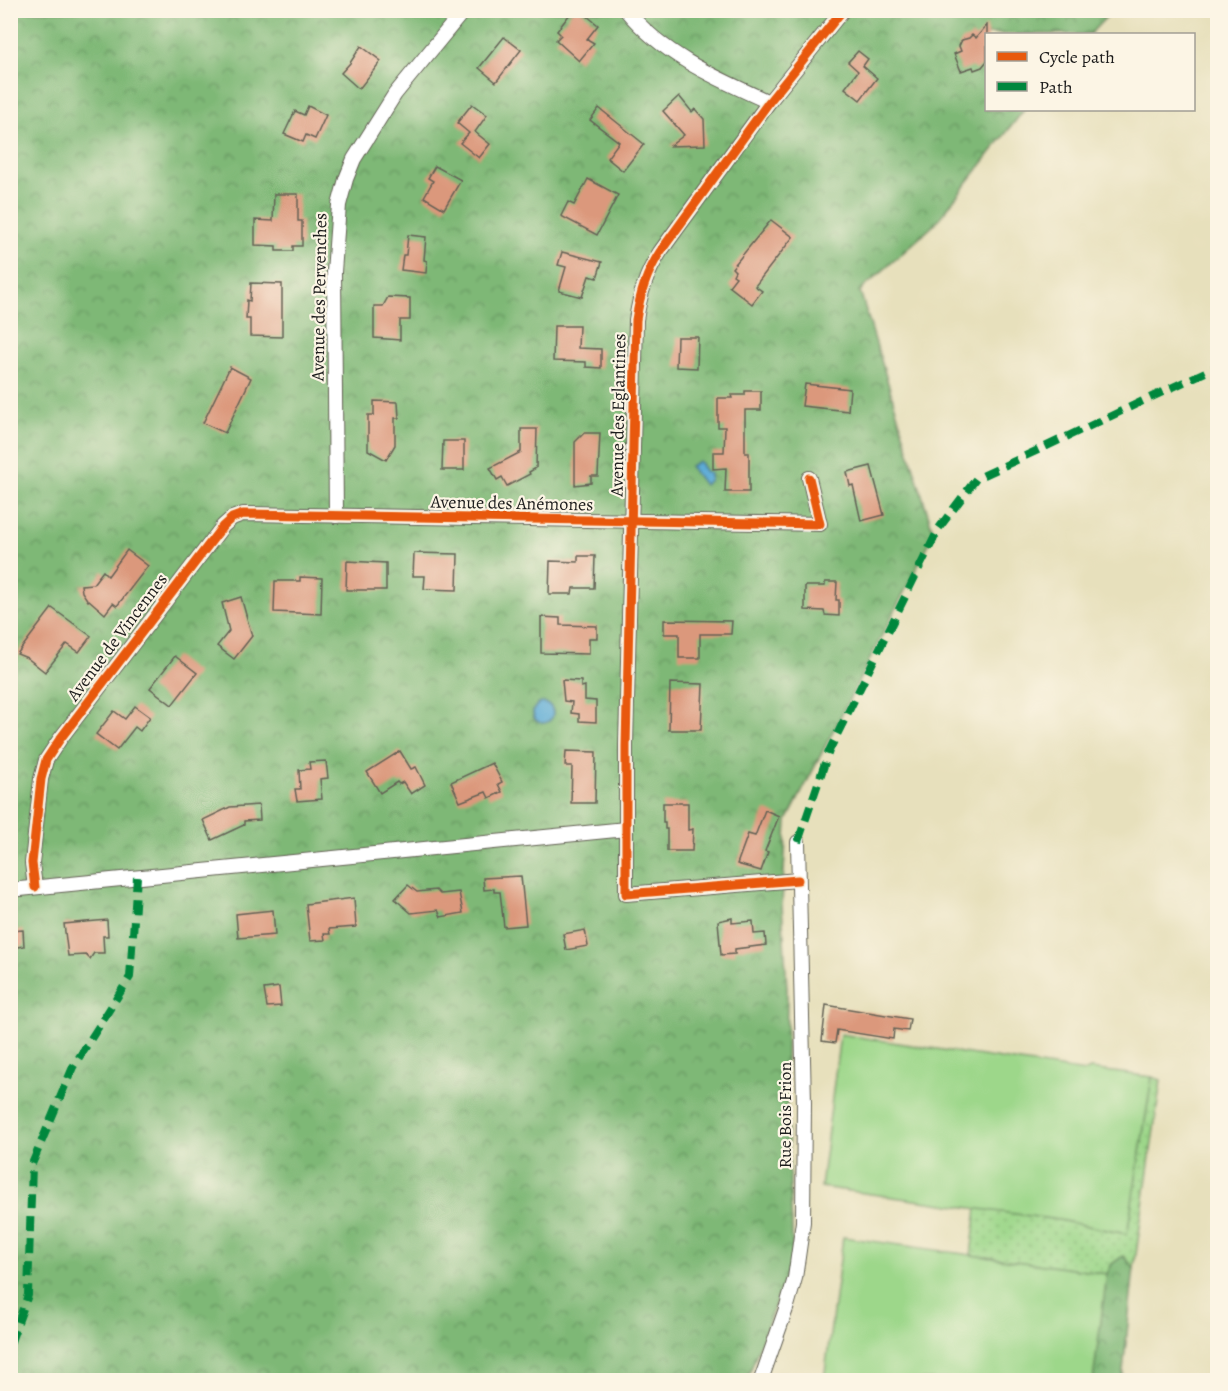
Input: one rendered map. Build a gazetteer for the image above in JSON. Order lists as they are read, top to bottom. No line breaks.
{"streets":{"street":["Avenue des Pervenches","Avenue des Eglantines","Avenue des Anémones","Avenue de Vincennes","Rue Bois Frion"]},"crossings":[["Avenue des Pervenches","Avenue des Anémones"],["Avenue des Pervenches","Avenue de Vincennes"],["Avenue des Eglantines","Avenue des Anémones"],["Avenue des Eglantines","Rue Bois Frion"],["Avenue des Anémones","Avenue de Vincennes"]],"legend":["Cycle path","Path"]}
